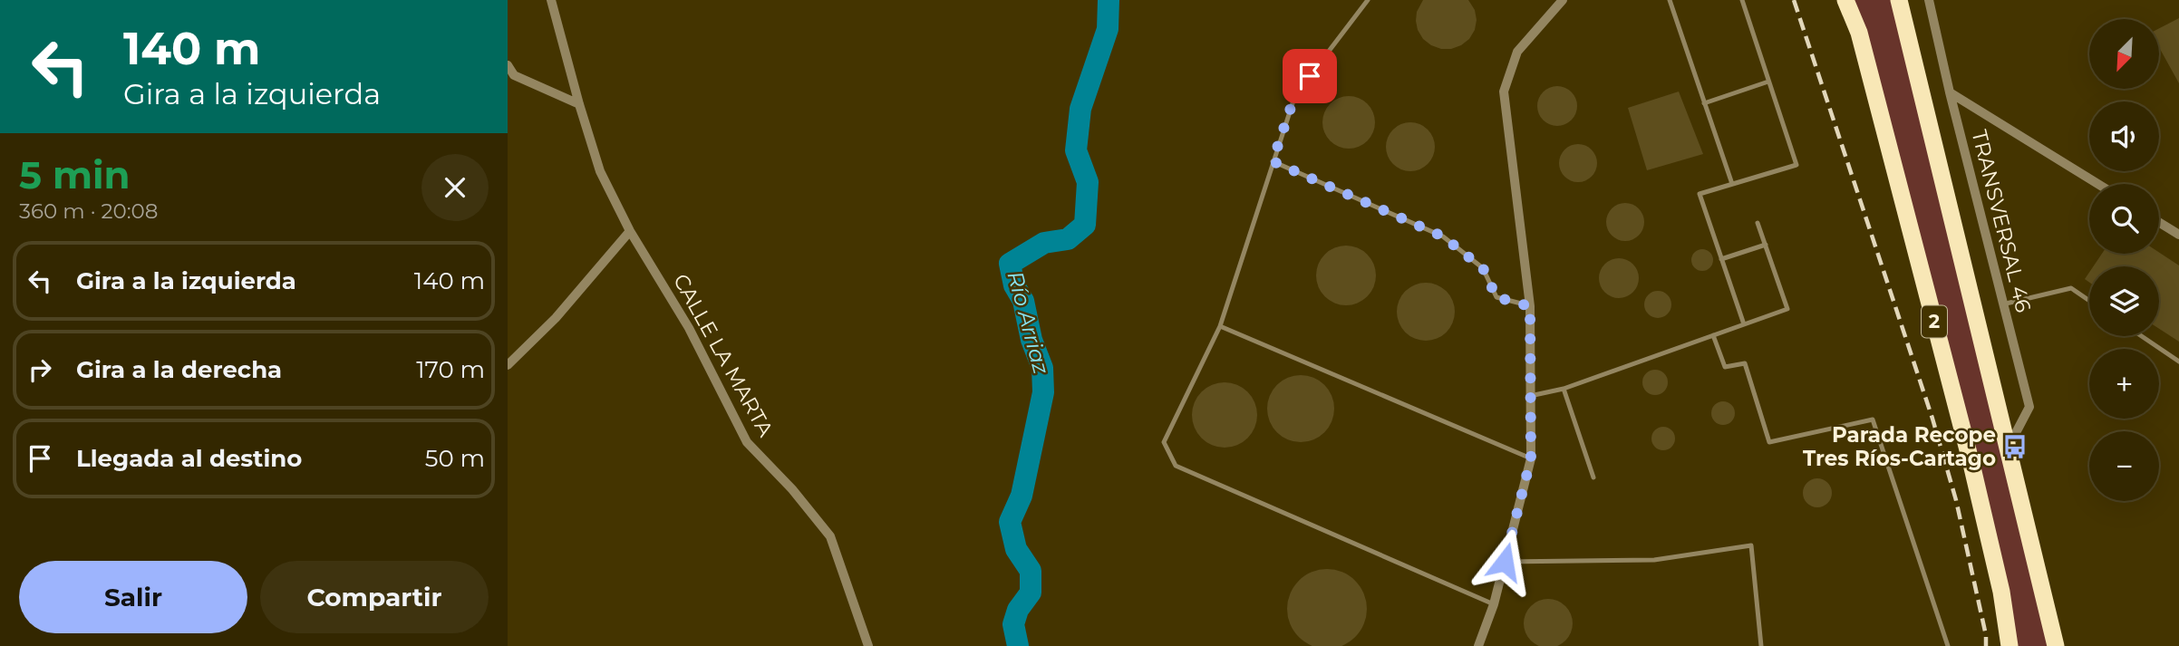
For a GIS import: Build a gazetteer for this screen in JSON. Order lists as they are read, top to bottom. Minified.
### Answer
{"streets":{"highway":["2"],"street":["TRANSVERSAL 46","CALLE LA MARTA"]},"crossings":[["TRANSVERSAL 46","2"]],"water":["Río Arriaz"],"places":{"bus stop":["Parada Recope Tres Ríos-Cartago"]},"north":"bottom left","page":{"turn":["140 m","Gira a la izquierda"],"map_buttons":["+","−"],"heading":["5 min","360 m · 20:08"],"list":[{"name":"Gira a la izquierda","value":"140 m"},{"name":"Gira a la derecha","value":"170 m"},{"name":"Llegada al destino","value":"50 m"}],"buttons":["Salir","Compartir"]}}
